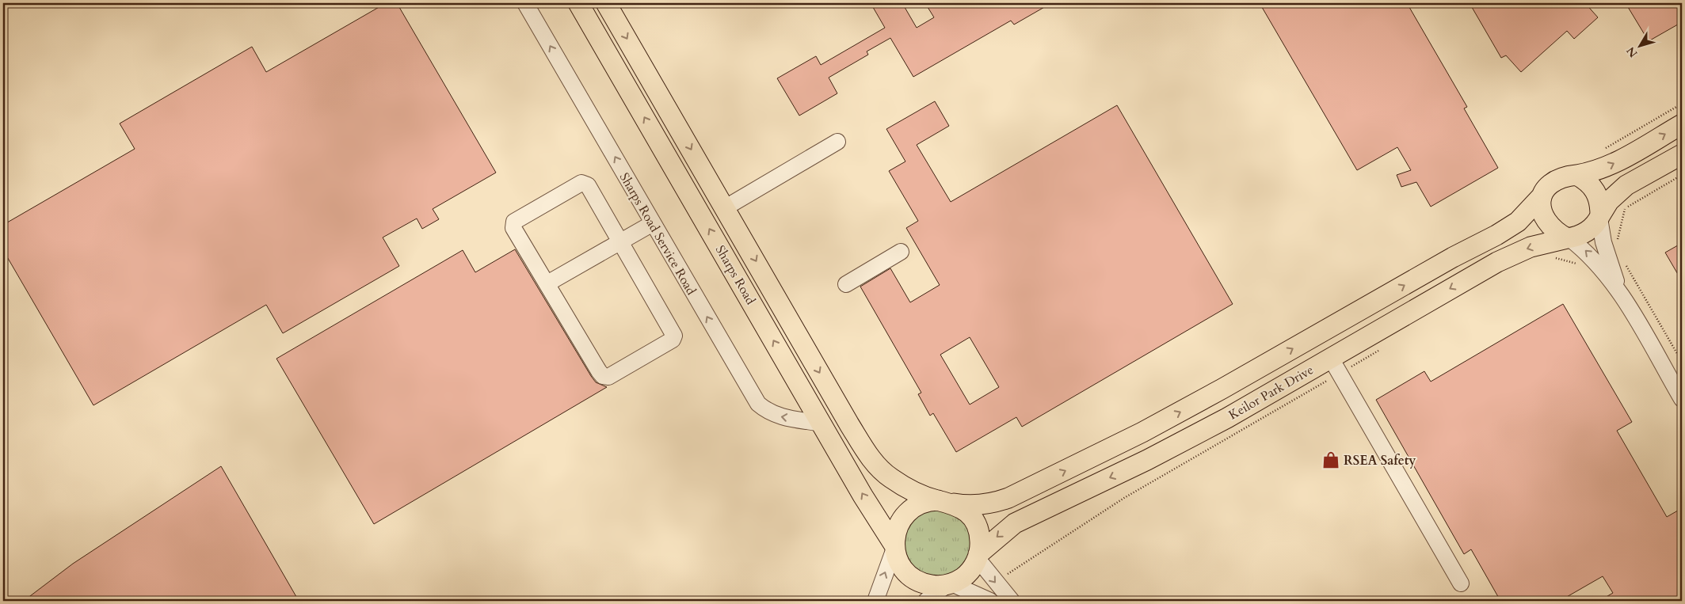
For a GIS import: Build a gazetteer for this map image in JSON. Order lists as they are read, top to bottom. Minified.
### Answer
{"streets":{"main road":["Sharps Road","Keilor Park Drive"],"street":["Sharps Road Service Road"]},"crossings":[["Sharps Road Service Road","Sharps Road"],["Sharps Road","Keilor Park Drive"]],"one_way":["Sharps Road Service Road"],"places":{"shop":["RSEA Safety"]},"north":"bottom left"}
